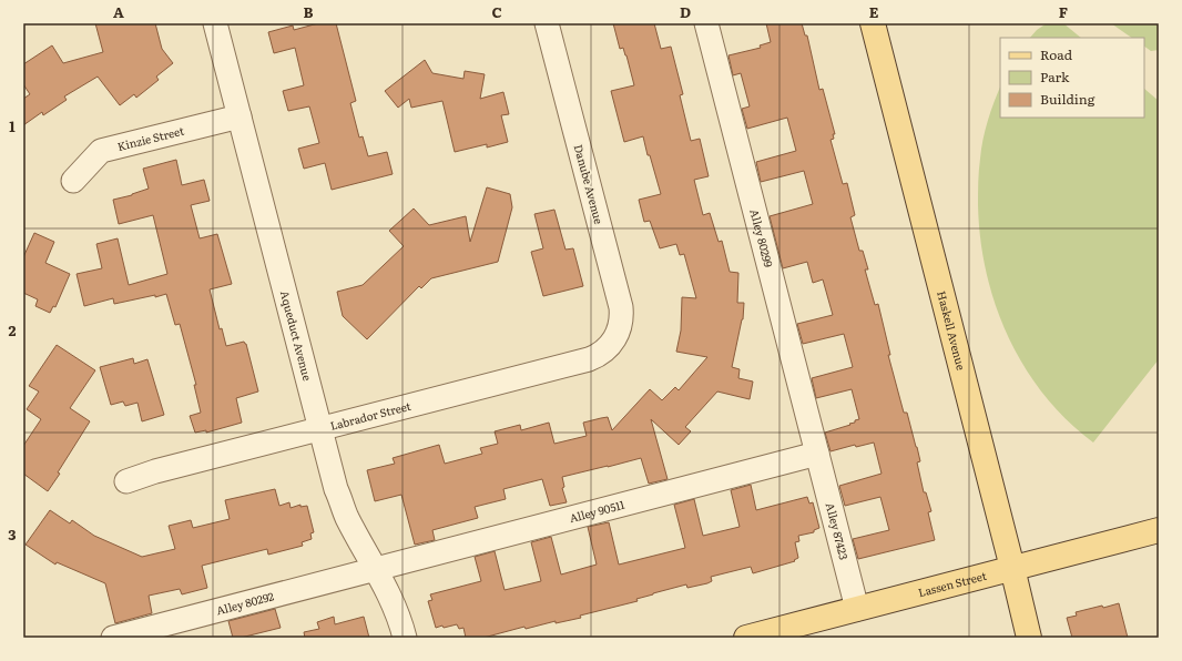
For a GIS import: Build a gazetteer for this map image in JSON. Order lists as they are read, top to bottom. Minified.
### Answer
{"streets":{"main road":["Haskell Avenue","Lassen Street"],"street":["Kinzie Street","Danube Avenue","Alley 80299","Aqueduct Avenue","Labrador Street","Alley 90511","Alley 87423","Alley 80292"]},"crossings":[["Kinzie Street","Aqueduct Avenue"],["Danube Avenue","Labrador Street"],["Alley 80299","Alley 90511"],["Alley 80299","Alley 87423"],["Haskell Avenue","Lassen Street"],["Aqueduct Avenue","Labrador Street"],["Aqueduct Avenue","Alley 90511"],["Aqueduct Avenue","Alley 80292"],["Alley 90511","Alley 87423"],["Alley 90511","Alley 80292"],["Alley 87423","Lassen Street"]],"legend":["Road","Park","Building"],"grid":{"columns":["A","B","C","D","E","F"],"rows":["1","2","3"]}}
